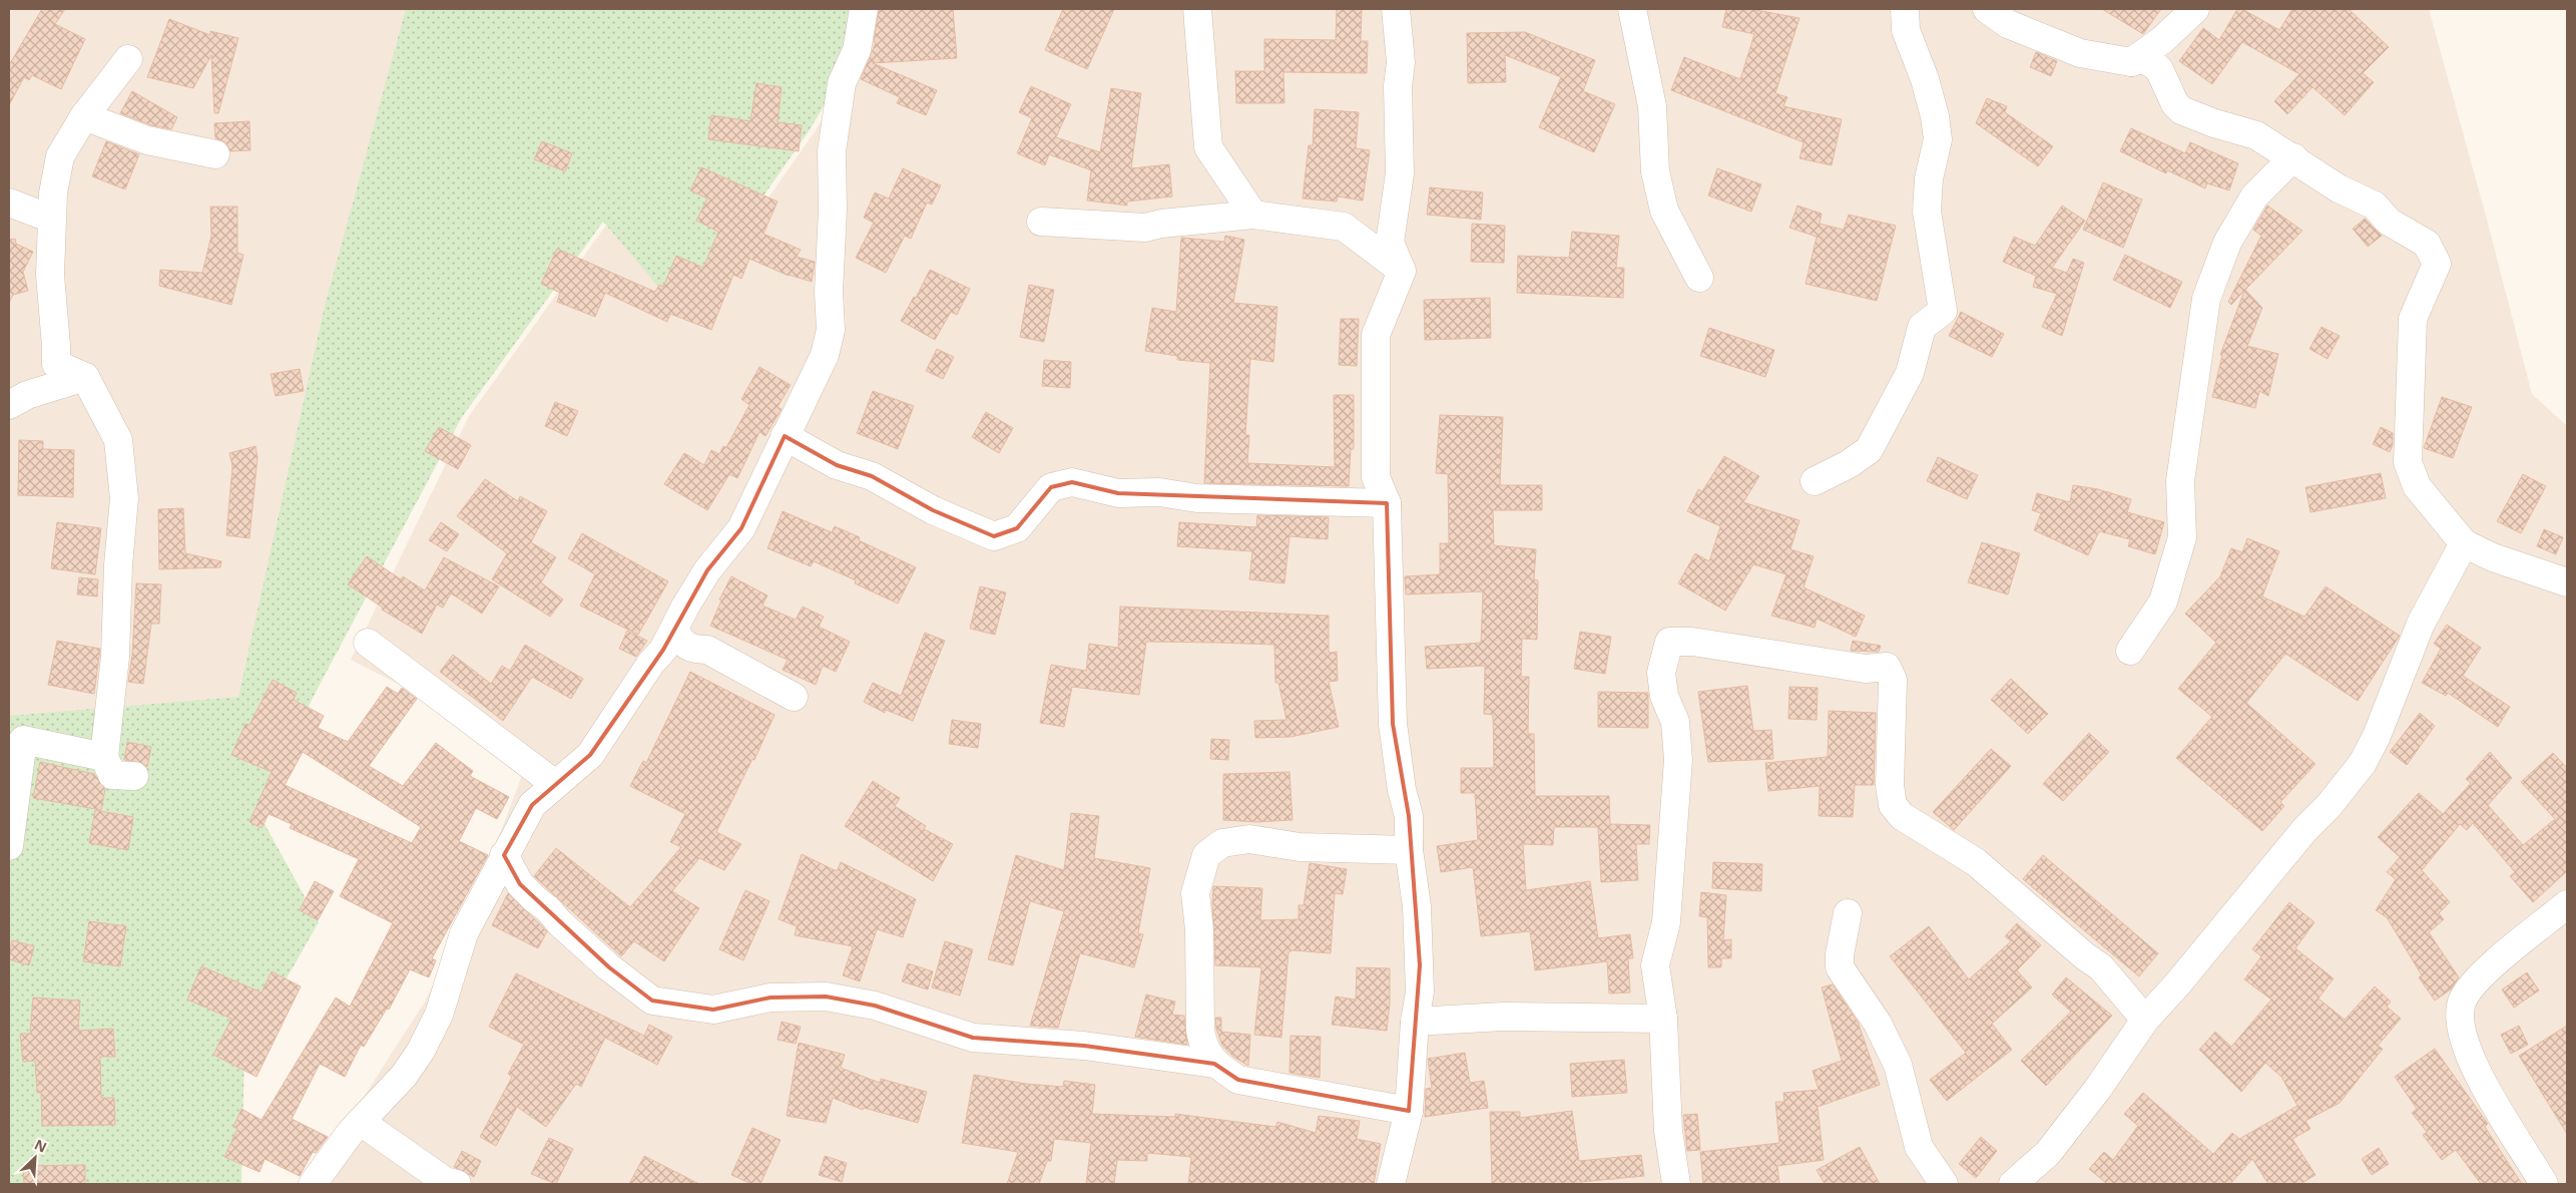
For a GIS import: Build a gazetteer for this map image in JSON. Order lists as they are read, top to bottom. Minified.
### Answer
{"north":"top right"}
